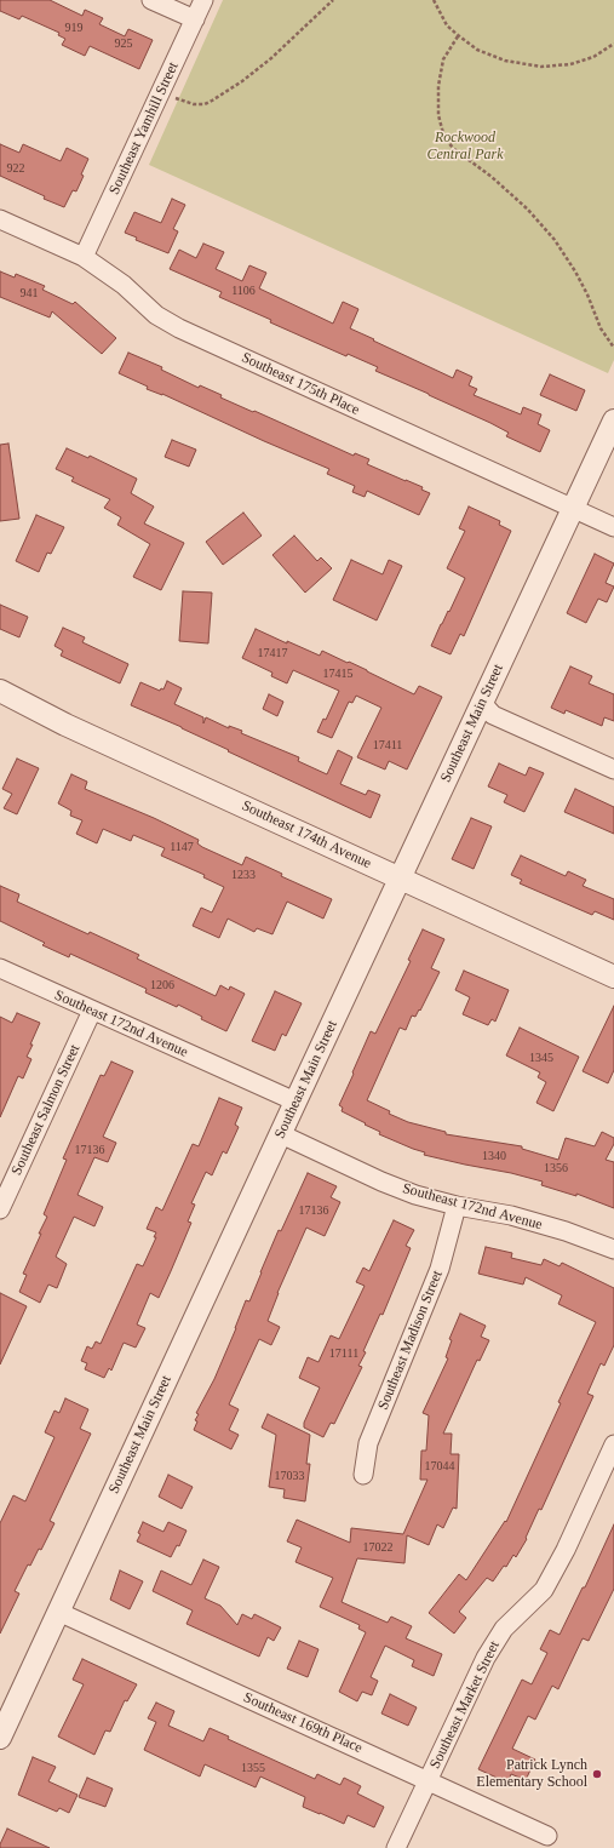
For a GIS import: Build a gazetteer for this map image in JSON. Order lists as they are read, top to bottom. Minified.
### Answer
{"streets":{"street":["Southeast Yamhill Street","Southeast 175th Place","Southeast Main Street","Southeast 174th Avenue","Southeast 172nd Avenue","Southeast Salmon Street","Southeast Madison Street","Southeast Market Street","Southeast 169th Place"]},"crossings":[["Southeast Yamhill Street","Southeast 175th Place"],["Southeast 175th Place","Southeast Main Street"],["Southeast Main Street","Southeast 174th Avenue"],["Southeast Main Street","Southeast 172nd Avenue"],["Southeast Main Street","Southeast 169th Place"],["Southeast 172nd Avenue","Southeast Salmon Street"],["Southeast 172nd Avenue","Southeast Madison Street"],["Southeast Market Street","Southeast 169th Place"]],"parks":["Rockwood Central Park"],"places":["Patrick Lynch Elementary School"],"house_numbers":["919","925","922","1106","941","17417","17415","17411","1147","1233","1206","1345","17136","1340","1356","17136","17111","17044","17033","17022","1355"]}
